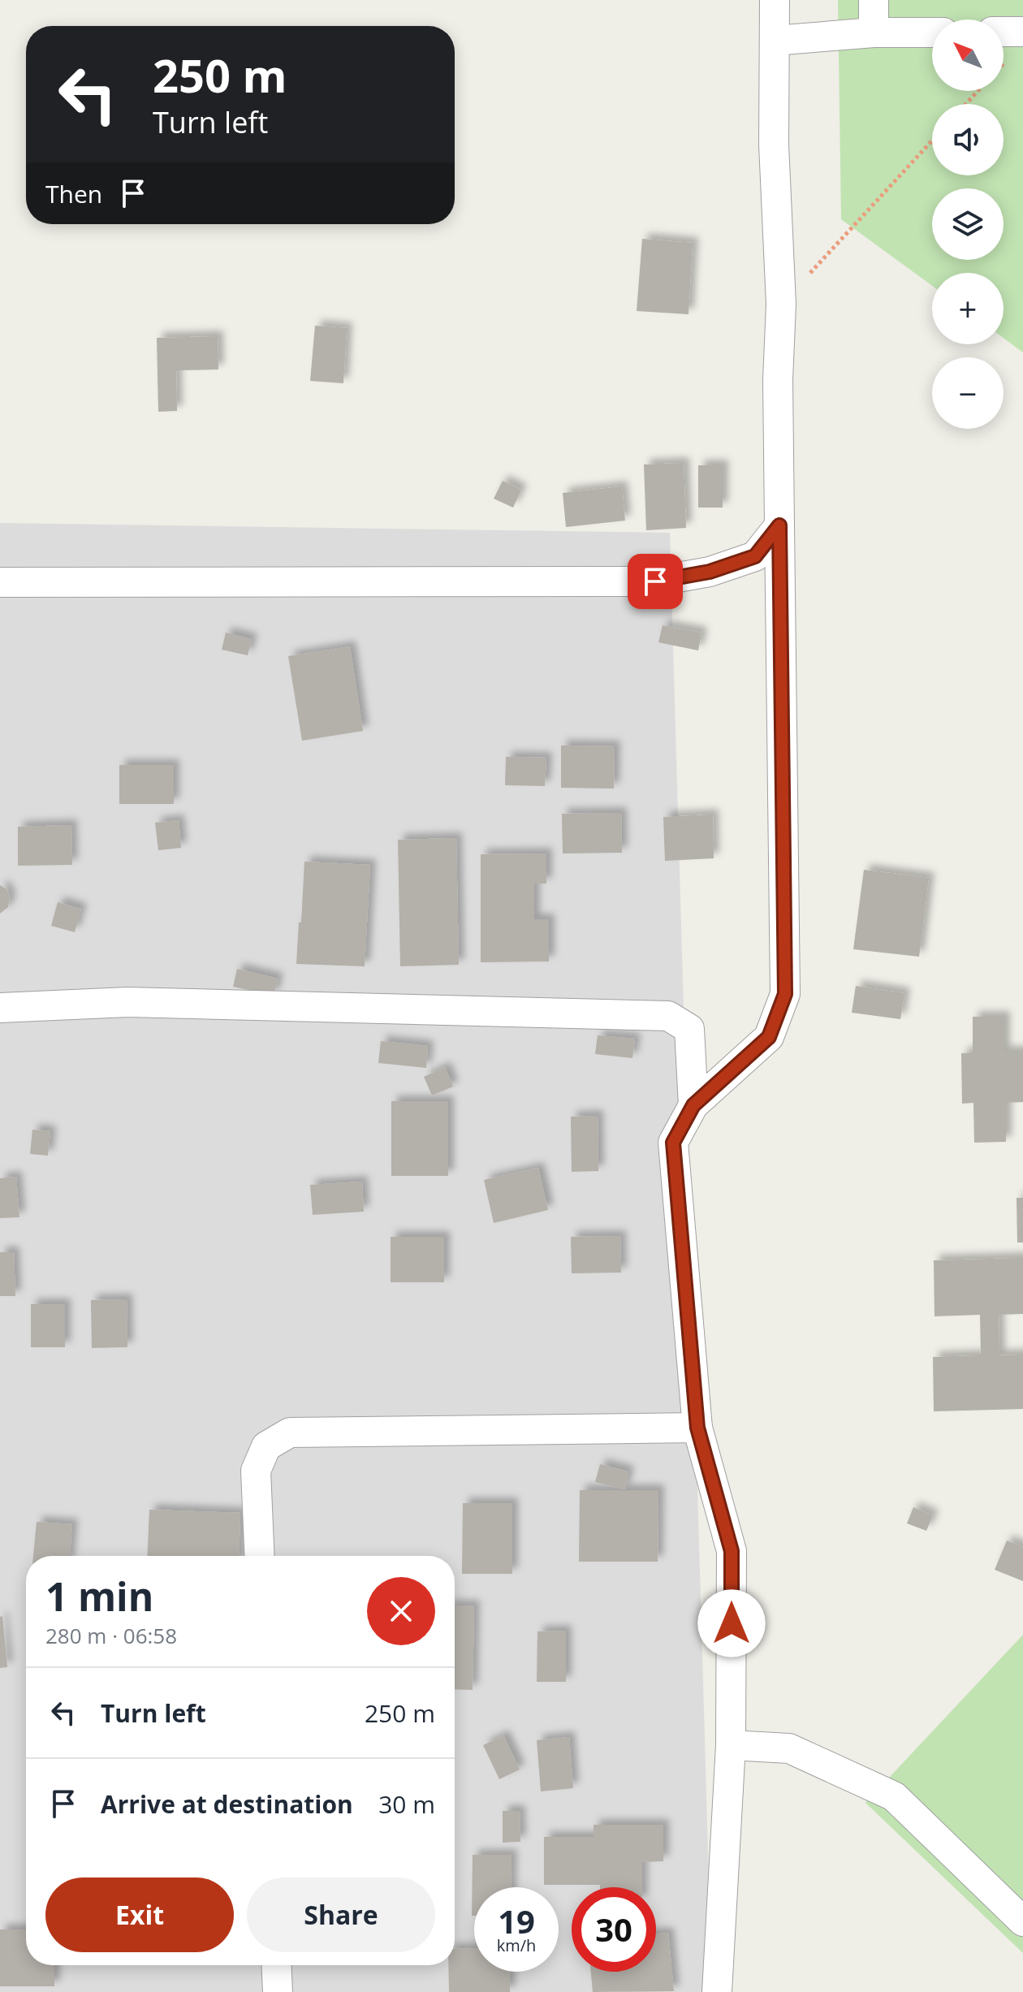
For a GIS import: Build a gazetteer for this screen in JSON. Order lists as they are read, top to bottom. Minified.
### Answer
{"north":"top left","page":{"map_buttons":["+","−"],"turn":["250 m","Turn left"],"then":"Then","heading":["1 min","280 m · 06:58"],"list":[{"name":"Turn left","value":"250 m"},{"name":"Arrive at destination","value":"30 m"}],"buttons":["Exit","Share"],"speed":"19 km/h","limit":"30"}}
